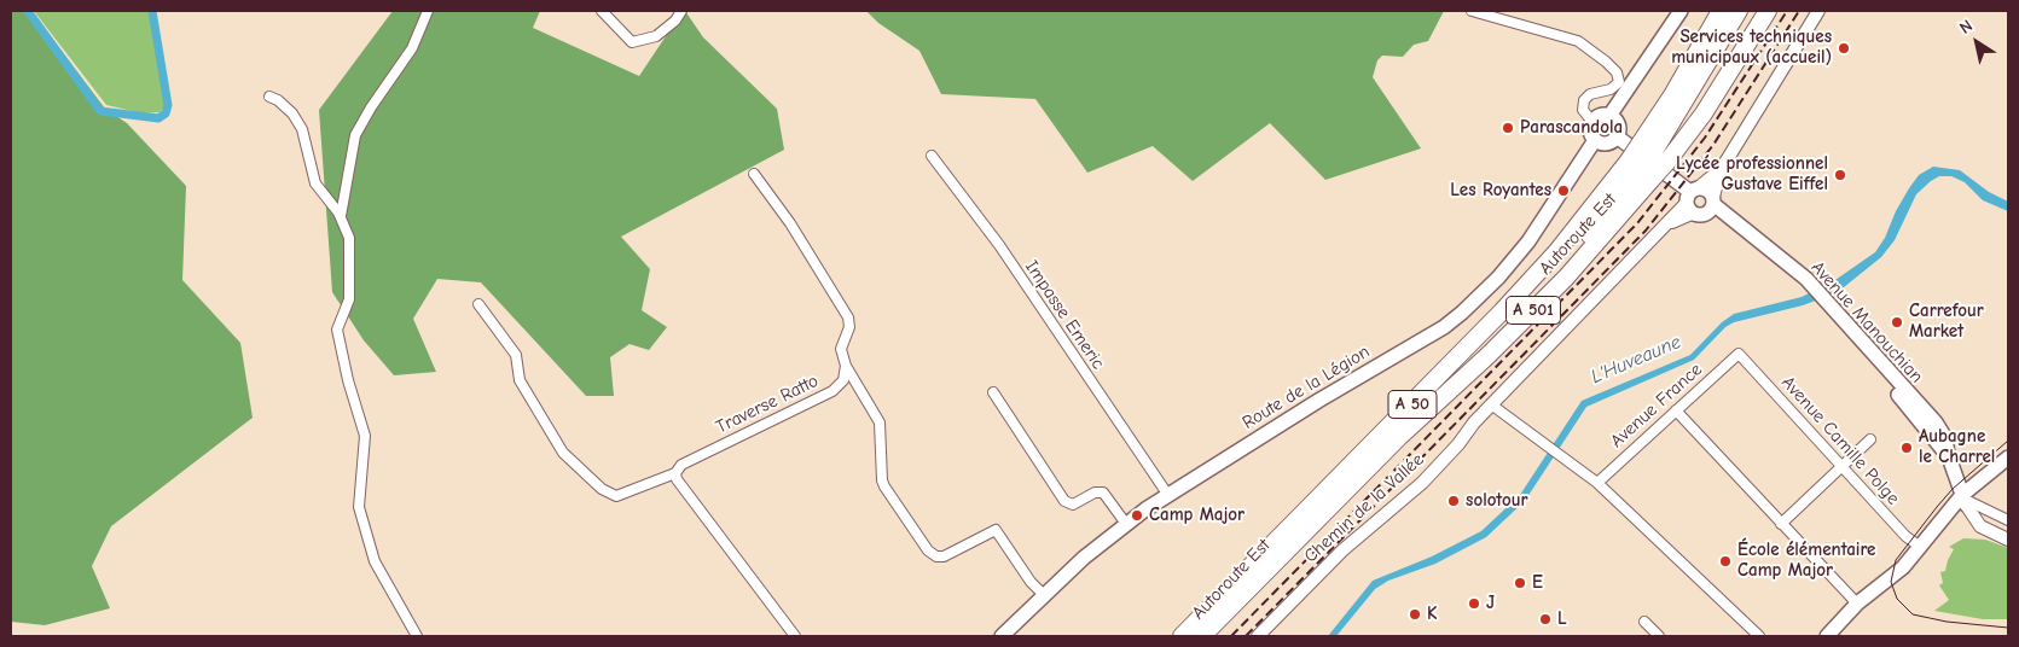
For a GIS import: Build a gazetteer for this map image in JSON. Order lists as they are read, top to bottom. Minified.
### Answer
{"streets":{"highway":["Autoroute Est","A 501","A 50"],"main road":["Avenue Manouchian","Route de la Légion"],"street":["Impasse Emeric","Traverse Ratto","Avenue France","Avenue Camille Polge","Chemin de la Vallée"]},"crossings":[["Autoroute Est","A 50"],["Impasse Emeric","Route de la Légion"],["Avenue Manouchian","Route de la Légion"],["Avenue Manouchian","Chemin de la Vallée"],["Avenue France","Avenue Camille Polge"]],"water":["L'Huveaune"],"places":["Services techniques municipaux (accueil)","Parascandola","Lycée professionnel Gustave Eiffel","Les Royantes","Carrefour Market","Aubagne le Charrel","solotour","Camp Major","École élémentaire Camp Major","E","J","K","L"],"north":"top left"}
